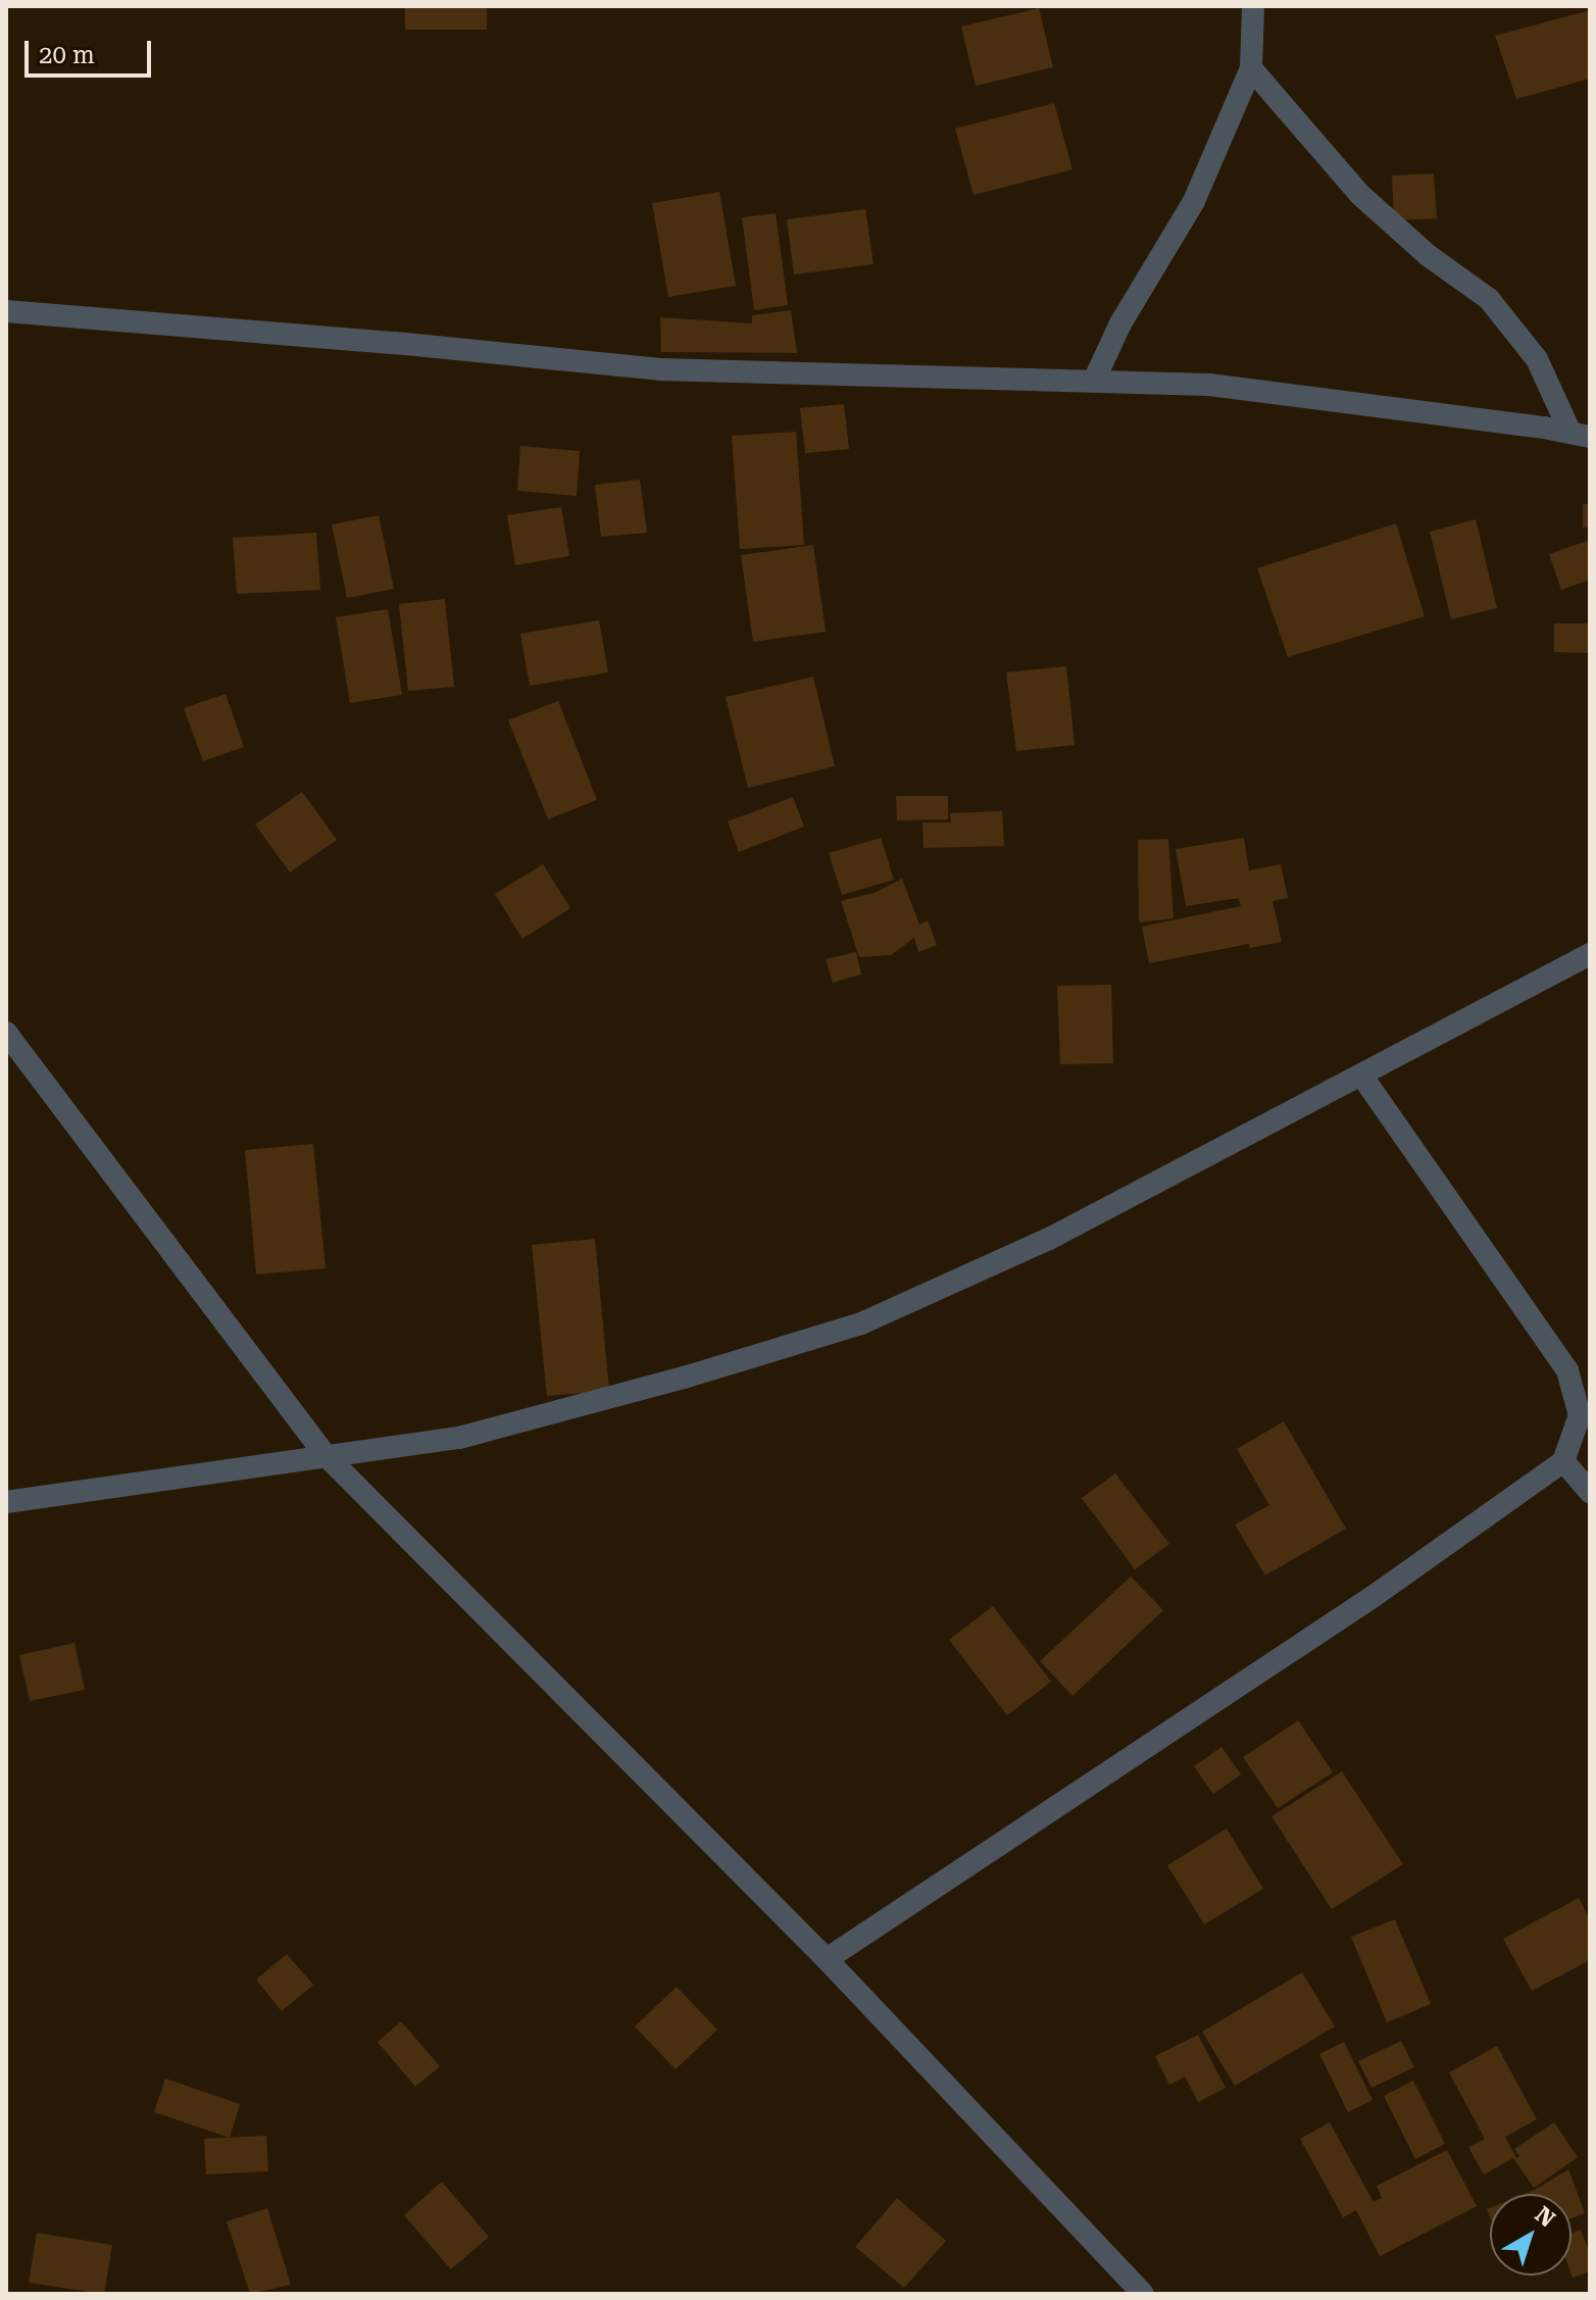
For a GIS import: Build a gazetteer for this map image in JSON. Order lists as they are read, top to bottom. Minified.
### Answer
{"scale_bar":"20 m","north":"top right"}
